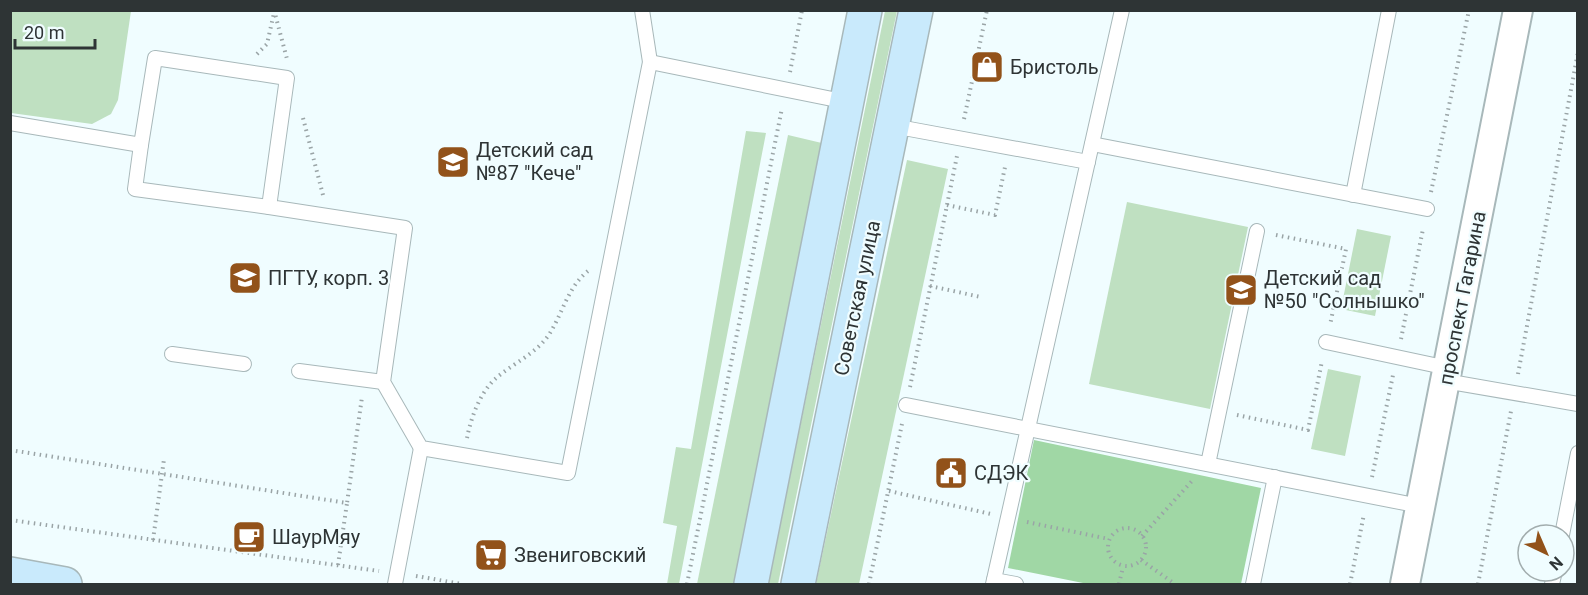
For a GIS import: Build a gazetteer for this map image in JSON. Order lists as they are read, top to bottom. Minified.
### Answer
{"streets":{"main road":["Советская улица"],"street":["проспект Гагарина"]},"places":{"shop":["Бристоль"],"school or university":["Детский сад №87 \"Кече\"","ПГТУ, корп. 3","Детский сад №50 \"Солнышко\""],"public building":["СДЭК"],"cafe":["ШаурМяу"],"supermarket":["Звениговский"]},"scale_bar":"20 m","north":"bottom right"}
